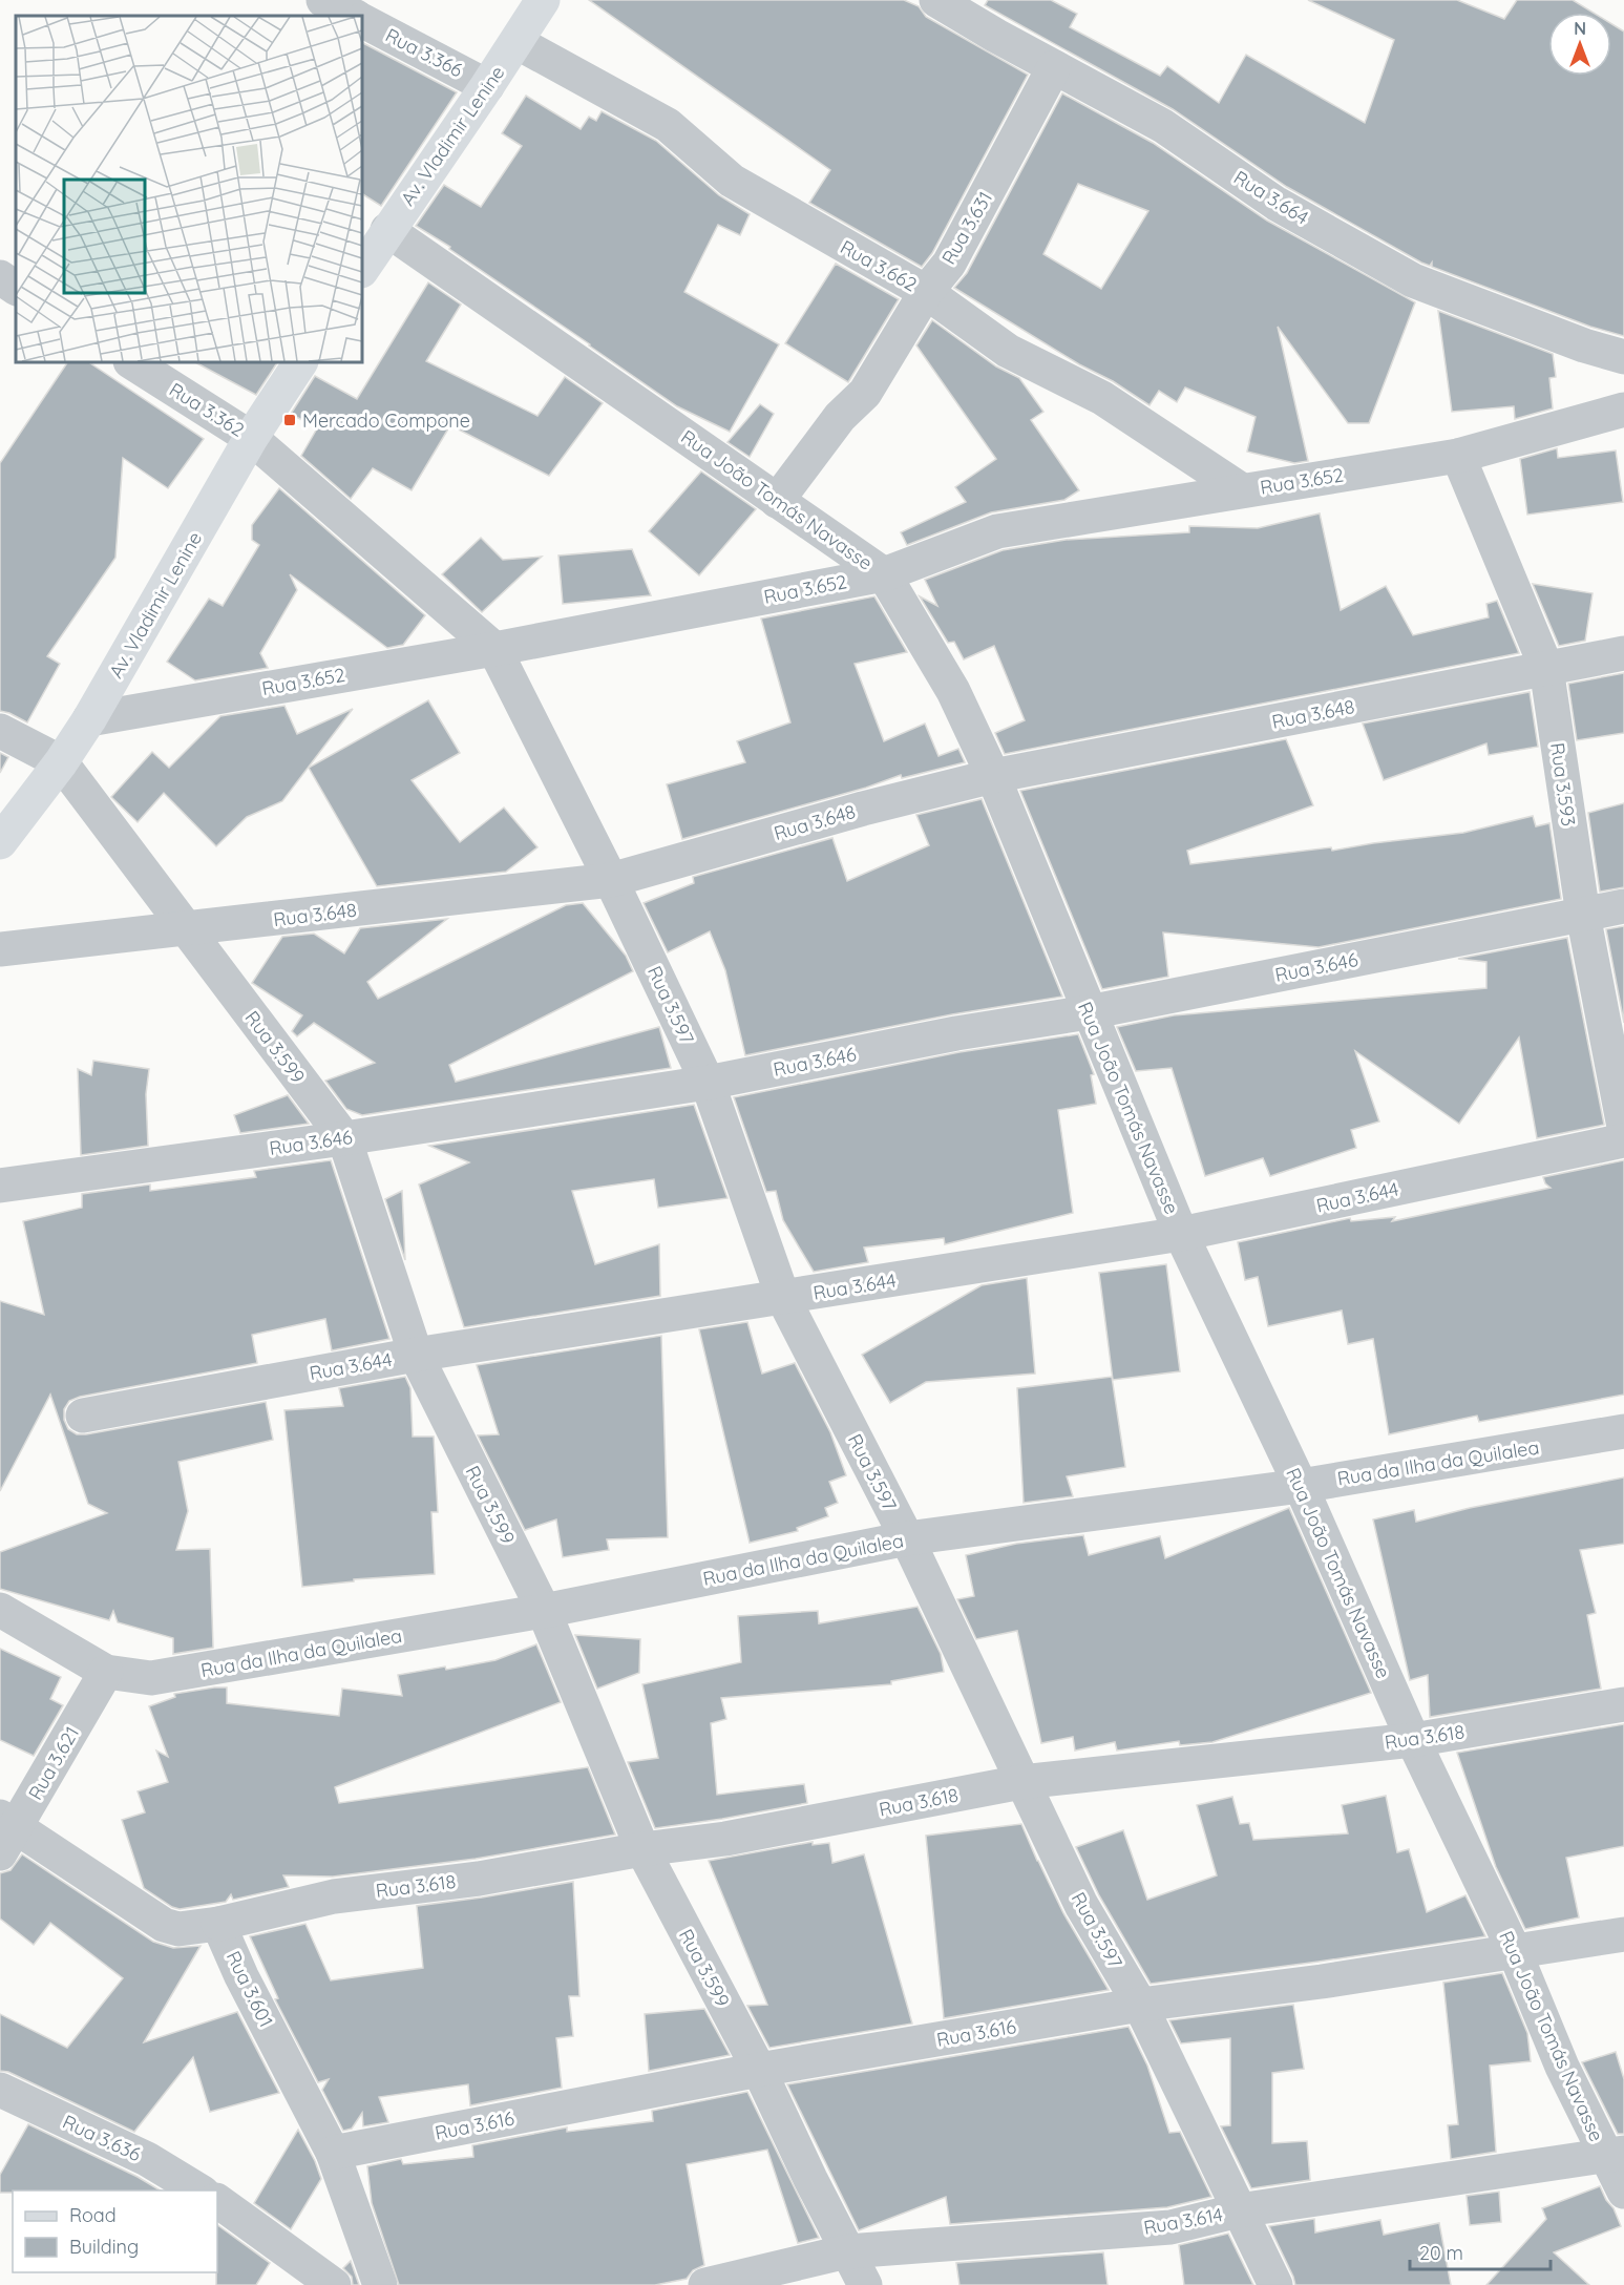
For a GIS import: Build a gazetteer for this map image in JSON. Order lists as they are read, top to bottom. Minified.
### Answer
{"streets":{"main road":["Av. Vladimir Lenine"],"street":["Rua 3.366","Rua 3.664","Rua 3.631","Rua 3.662","Rua 3.362","Rua 3.652","Rua João Tomás Navasse","Rua 3.648","Rua 3.593","Rua 3.646","Rua 3.597","Rua 3.599","Rua 3.644","Rua da Ilha da Quilalea","Rua 3.618","Rua 3.621","Rua 3.601","Rua 3.616","Rua 3.636","Rua 3.614"]},"crossings":[["Rua 3.366","Av. Vladimir Lenine"],["Av. Vladimir Lenine","Rua 3.662"],["Av. Vladimir Lenine","Rua 3.362"],["Av. Vladimir Lenine","Rua 3.652"],["Av. Vladimir Lenine","Rua João Tomás Navasse"],["Av. Vladimir Lenine","Rua 3.599"],["Rua 3.664","Rua 3.631"],["Rua 3.631","Rua 3.662"],["Rua 3.631","Rua João Tomás Navasse"],["Rua 3.662","Rua 3.652"],["Rua 3.362","Rua 3.652"],["Rua 3.362","Rua 3.597"],["Rua 3.652","Rua João Tomás Navasse"],["Rua 3.652","Rua 3.593"],["Rua 3.652","Rua 3.597"],["Rua João Tomás Navasse","Rua 3.648"],["Rua João Tomás Navasse","Rua 3.646"],["Rua João Tomás Navasse","Rua 3.644"],["Rua João Tomás Navasse","Rua da Ilha da Quilalea"],["Rua João Tomás Navasse","Rua 3.618"],["Rua João Tomás Navasse","Rua 3.616"],["Rua João Tomás Navasse","Rua 3.614"],["Rua 3.648","Rua 3.593"],["Rua 3.648","Rua 3.597"],["Rua 3.648","Rua 3.599"],["Rua 3.593","Rua 3.646"],["Rua 3.646","Rua 3.597"],["Rua 3.646","Rua 3.599"],["Rua 3.597","Rua 3.644"],["Rua 3.597","Rua da Ilha da Quilalea"],["Rua 3.597","Rua 3.618"],["Rua 3.597","Rua 3.616"],["Rua 3.597","Rua 3.614"],["Rua 3.599","Rua 3.644"],["Rua 3.599","Rua da Ilha da Quilalea"],["Rua 3.599","Rua 3.618"],["Rua 3.599","Rua 3.616"],["Rua 3.599","Rua 3.614"],["Rua da Ilha da Quilalea","Rua 3.621"],["Rua 3.618","Rua 3.601"],["Rua 3.601","Rua 3.616"]],"places":{"transit":["Mercado Compone"]},"legend":["Road","Building"],"scale_bar":"20 m","north":"top"}
